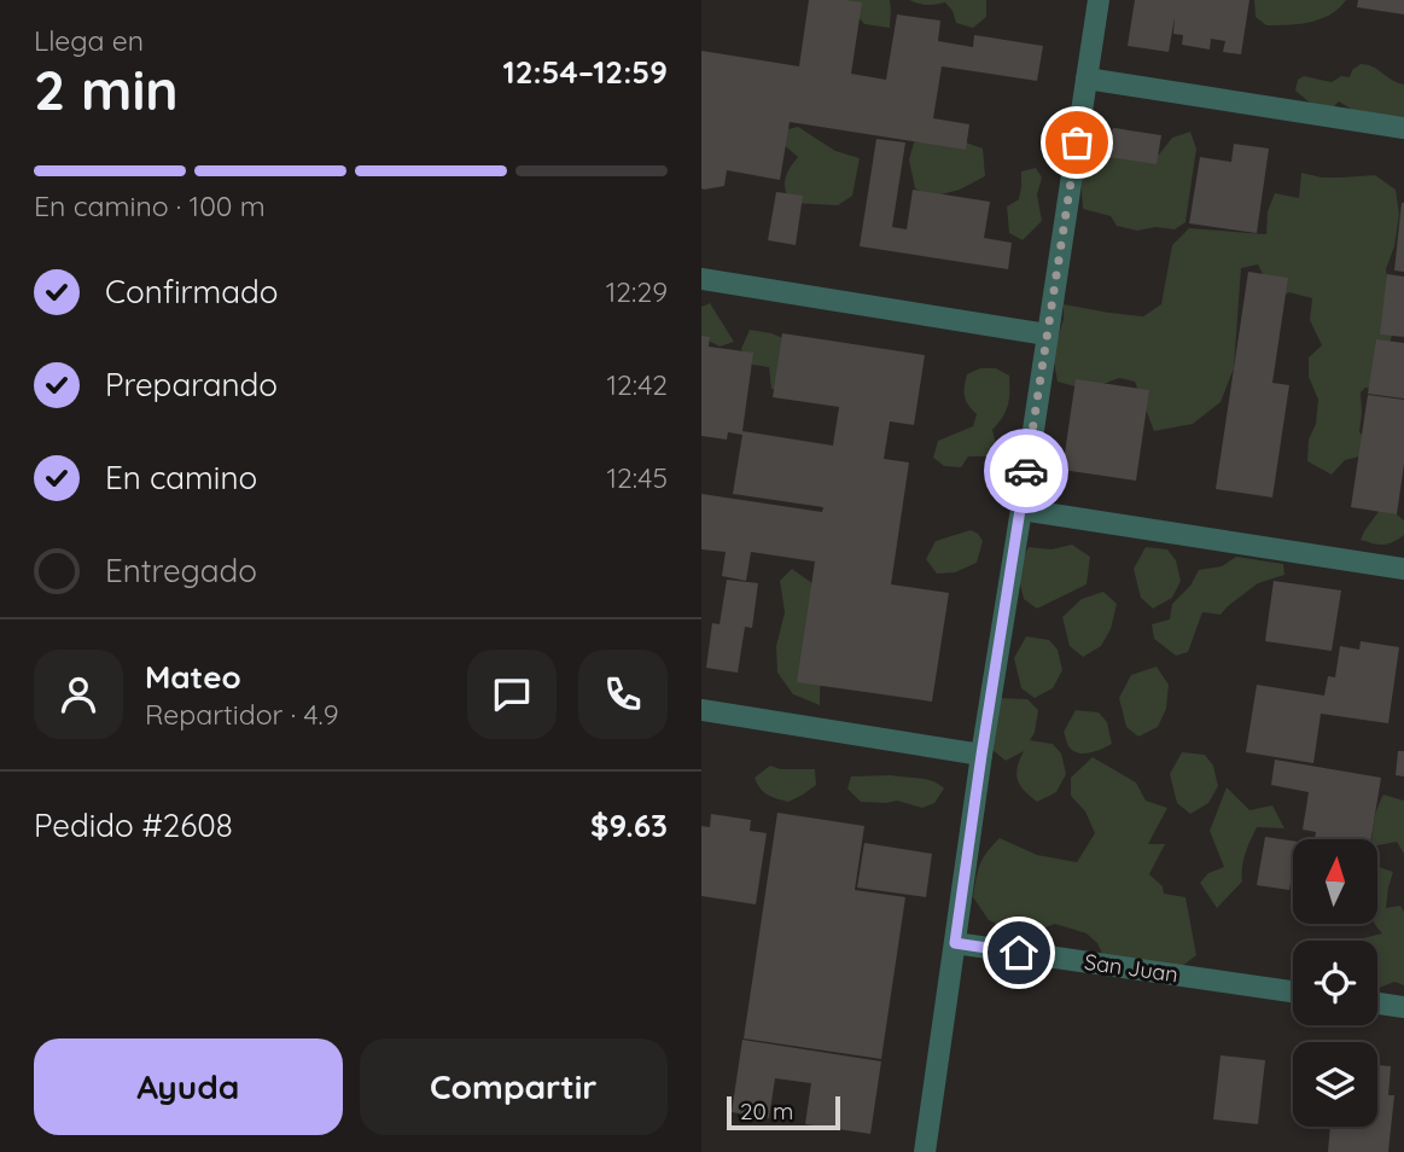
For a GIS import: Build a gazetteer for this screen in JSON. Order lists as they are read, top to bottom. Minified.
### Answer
{"streets":{"street":["San Juan"]},"scale_bar":"20 m","north":"top","page":{"heading":["2 min","Llega en","12:54–12:59"],"panel":["Mateo","Repartidor · 4.9","Pedido #2608","$9.63"],"bar":"En camino · 100 m","list":[["Confirmado","12:29"],["Preparando","12:42"],["En camino","12:45"],"Entregado"],"buttons":["Ayuda","Compartir"],"scale":"20 m"}}
